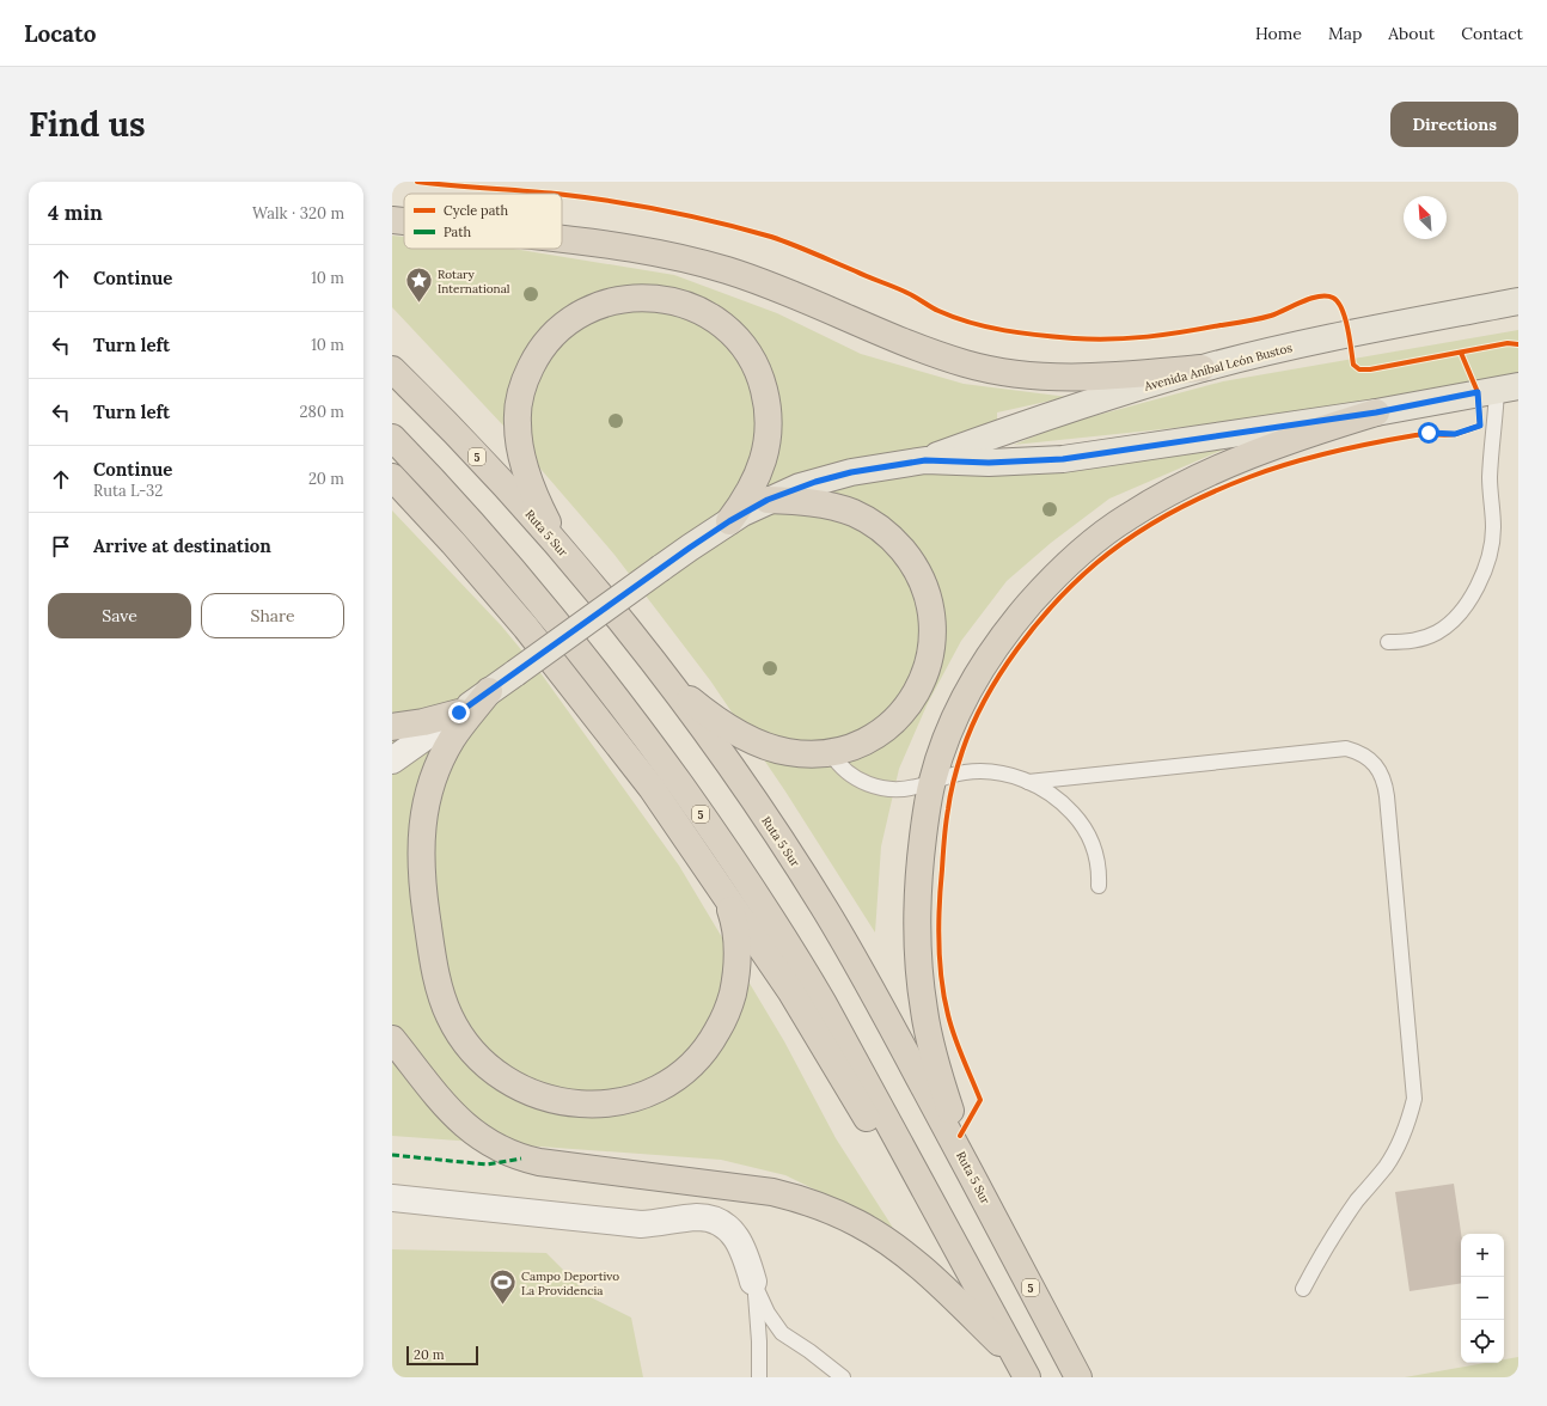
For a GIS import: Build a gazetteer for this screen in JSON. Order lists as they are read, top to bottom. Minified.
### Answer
{"streets":{"highway":["5","Ruta 5 Sur"],"main road":["Avenida Aníbal León Bustos"]},"places":{"place":["Rotary International"],"sports":["Campo Deportivo La Providencia"]},"legend":["Cycle path","Path"],"scale_bar":"20 m","north":"top left","page":{"header":"Locato","nav":["Home","Map","About","Contact"],"buttons":["Directions",["Save","Share"]],"title":"Find us","heading":["4 min","Walk · 320 m"],"list":[["Continue","10 m"],["Turn left","10 m"],["Turn left","280 m"],["Continue","Ruta L-32","20 m"],"Arrive at destination"],"map_buttons":["+","−"],"scale":"20 m"}}
